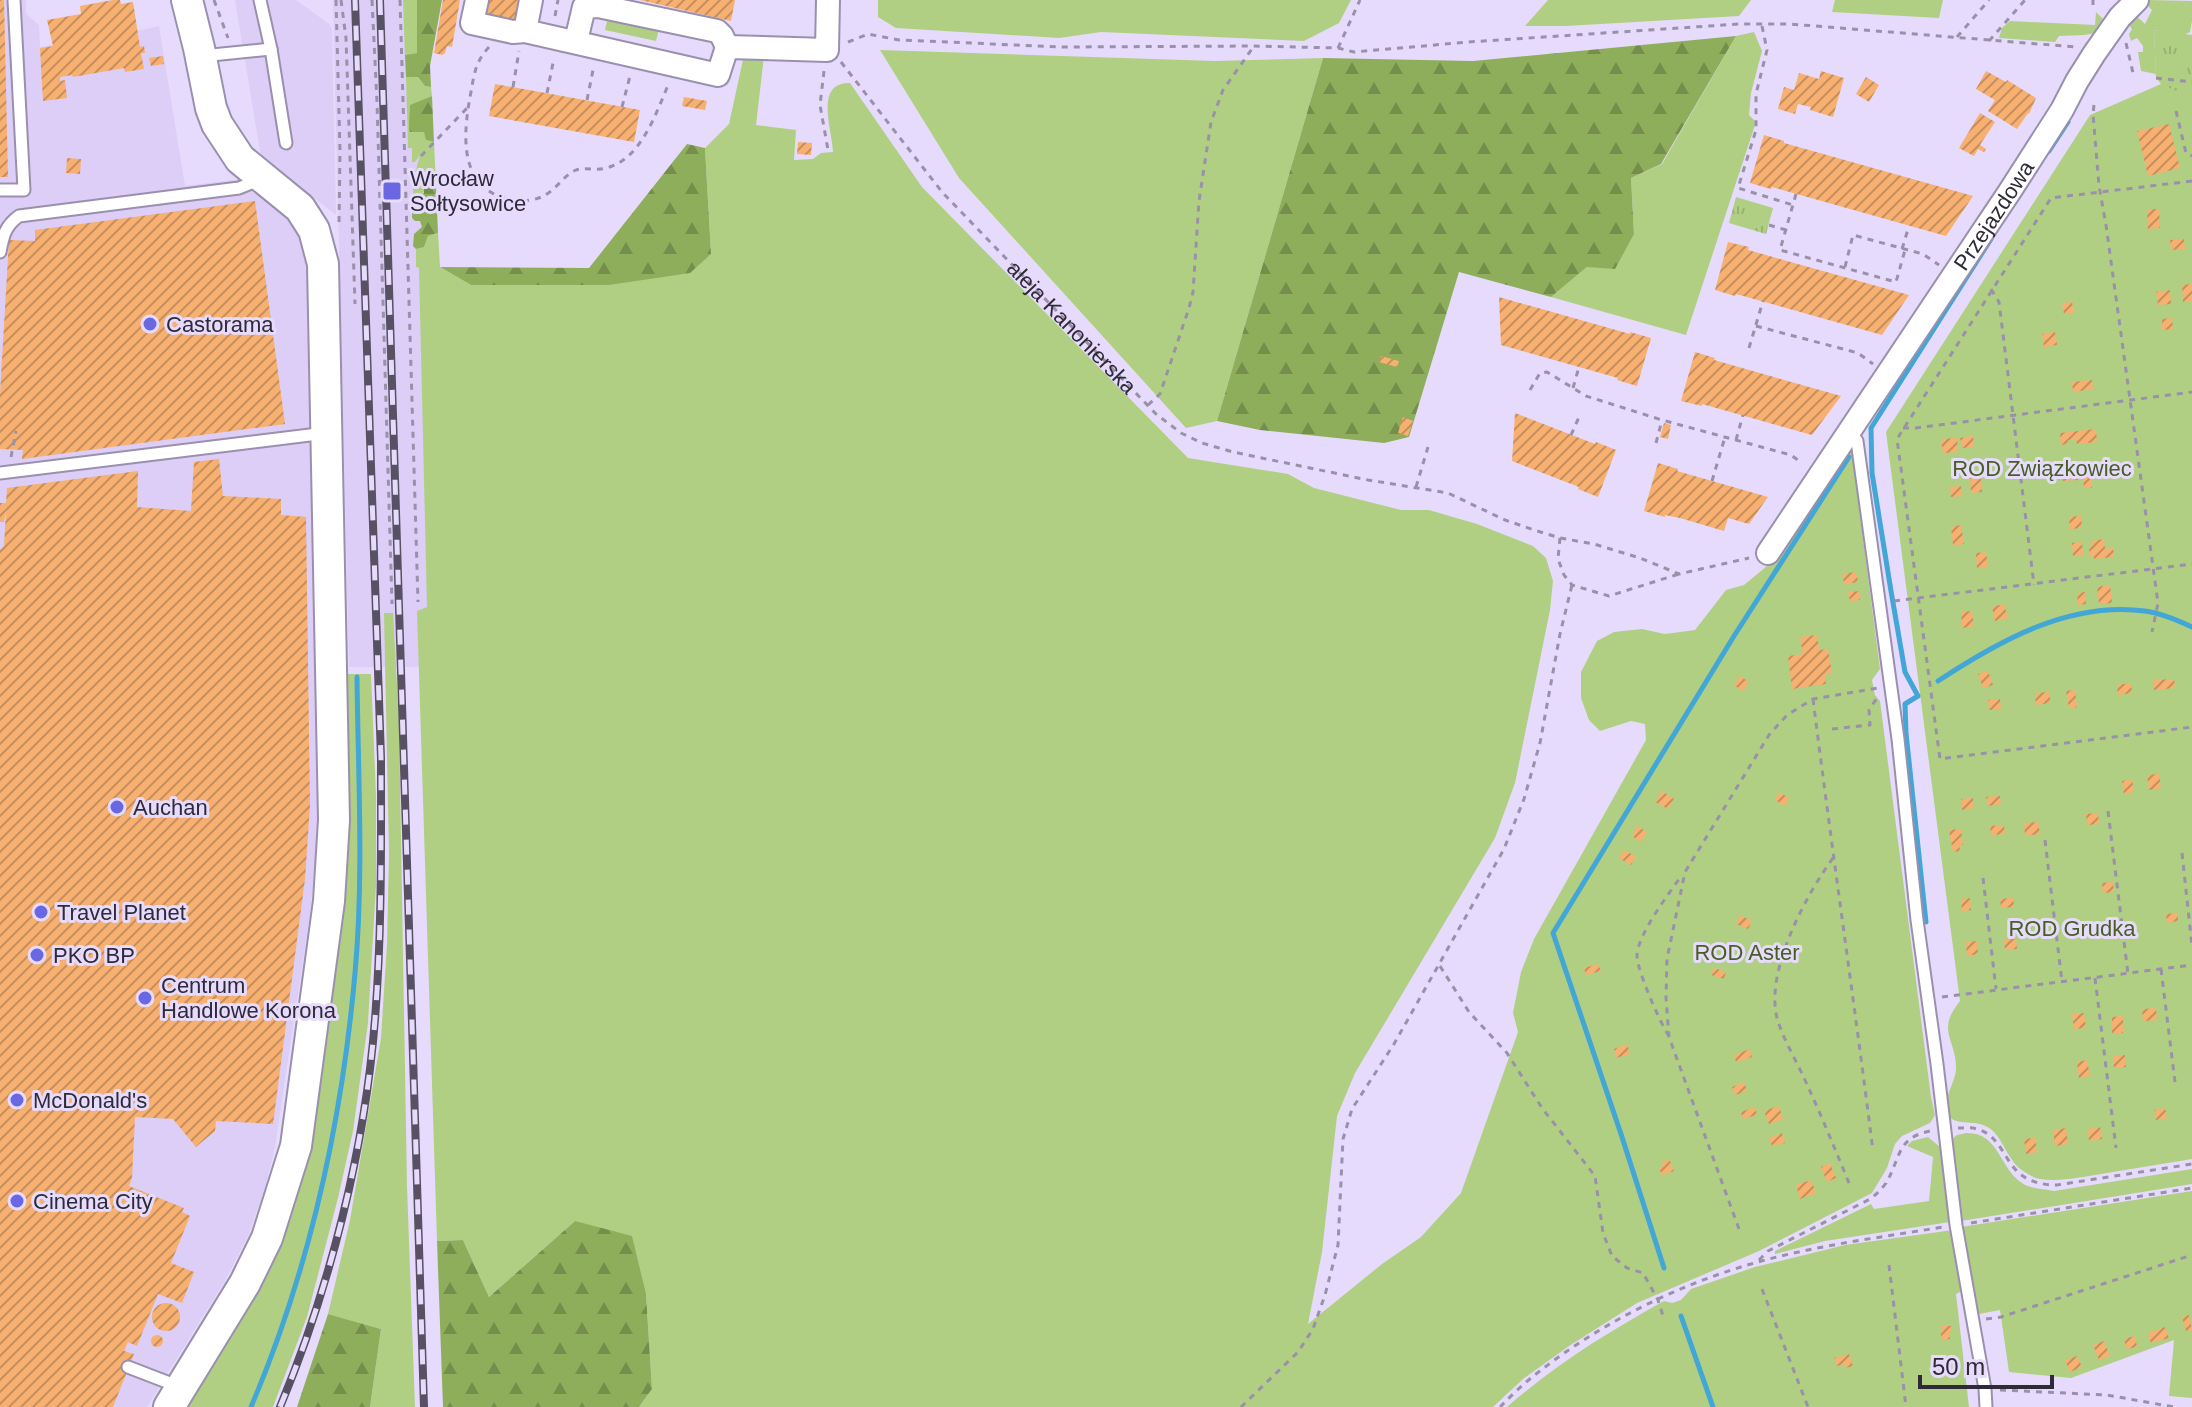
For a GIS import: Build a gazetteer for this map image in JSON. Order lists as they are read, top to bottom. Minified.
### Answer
{"streets":{"street":["Przejazdowa"],"path":["aleja Kanonierska"]},"parks":["ROD Związkowiec","ROD Grudka","ROD Aster"],"places":{"transit":["Wrocław Sołtysowice"],"other":["Castorama","Auchan","Travel Planet","PKO BP","Centrum Handlowe Korona","McDonald's","Cinema City"]},"scale_bar":"50 m"}
